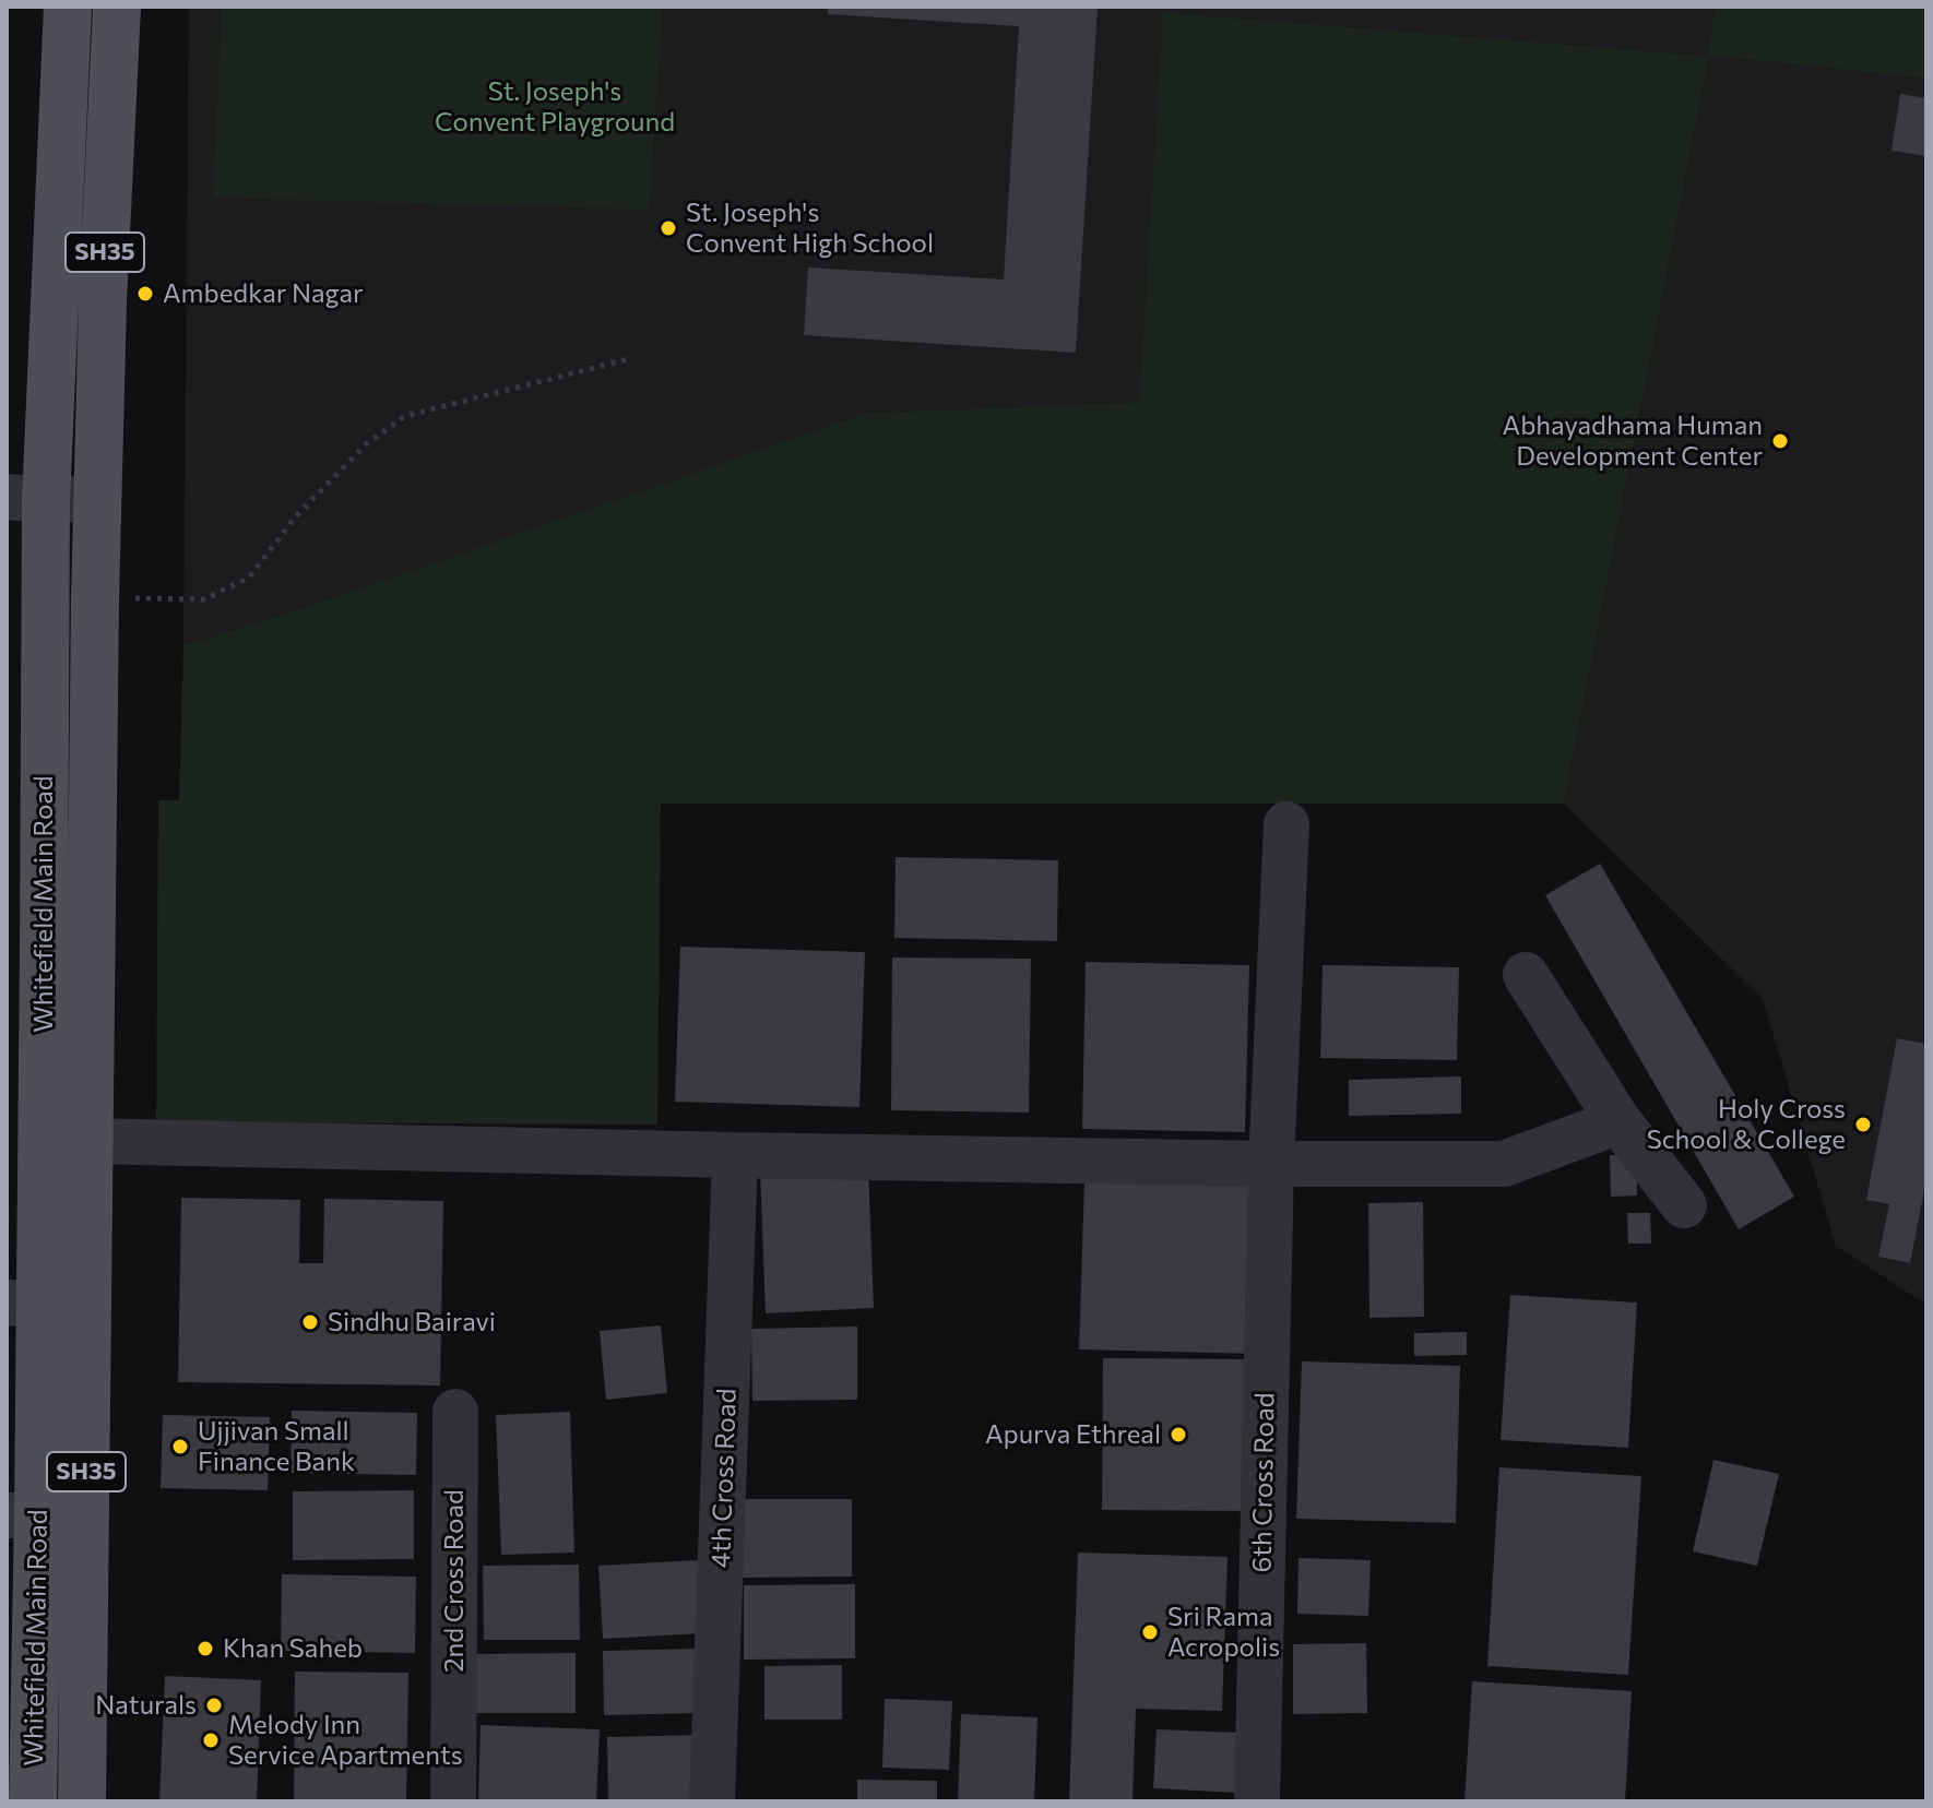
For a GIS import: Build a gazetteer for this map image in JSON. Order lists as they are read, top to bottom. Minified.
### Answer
{"streets":{"main road":["SH35","Whitefield Main Road"],"street":["4th Cross Road","6th Cross Road","2nd Cross Road"]},"parks":["St. Joseph's Convent Playground"],"places":["St. Joseph's Convent High School","Ambedkar Nagar","Abhayadhama Human Development Center","Holy Cross School & College","Sindhu Bairavi","Apurva Ethreal","Ujjivan Small Finance Bank","Sri Rama Acropolis","Khan Saheb","Naturals","Melody Inn Service Apartments"]}
